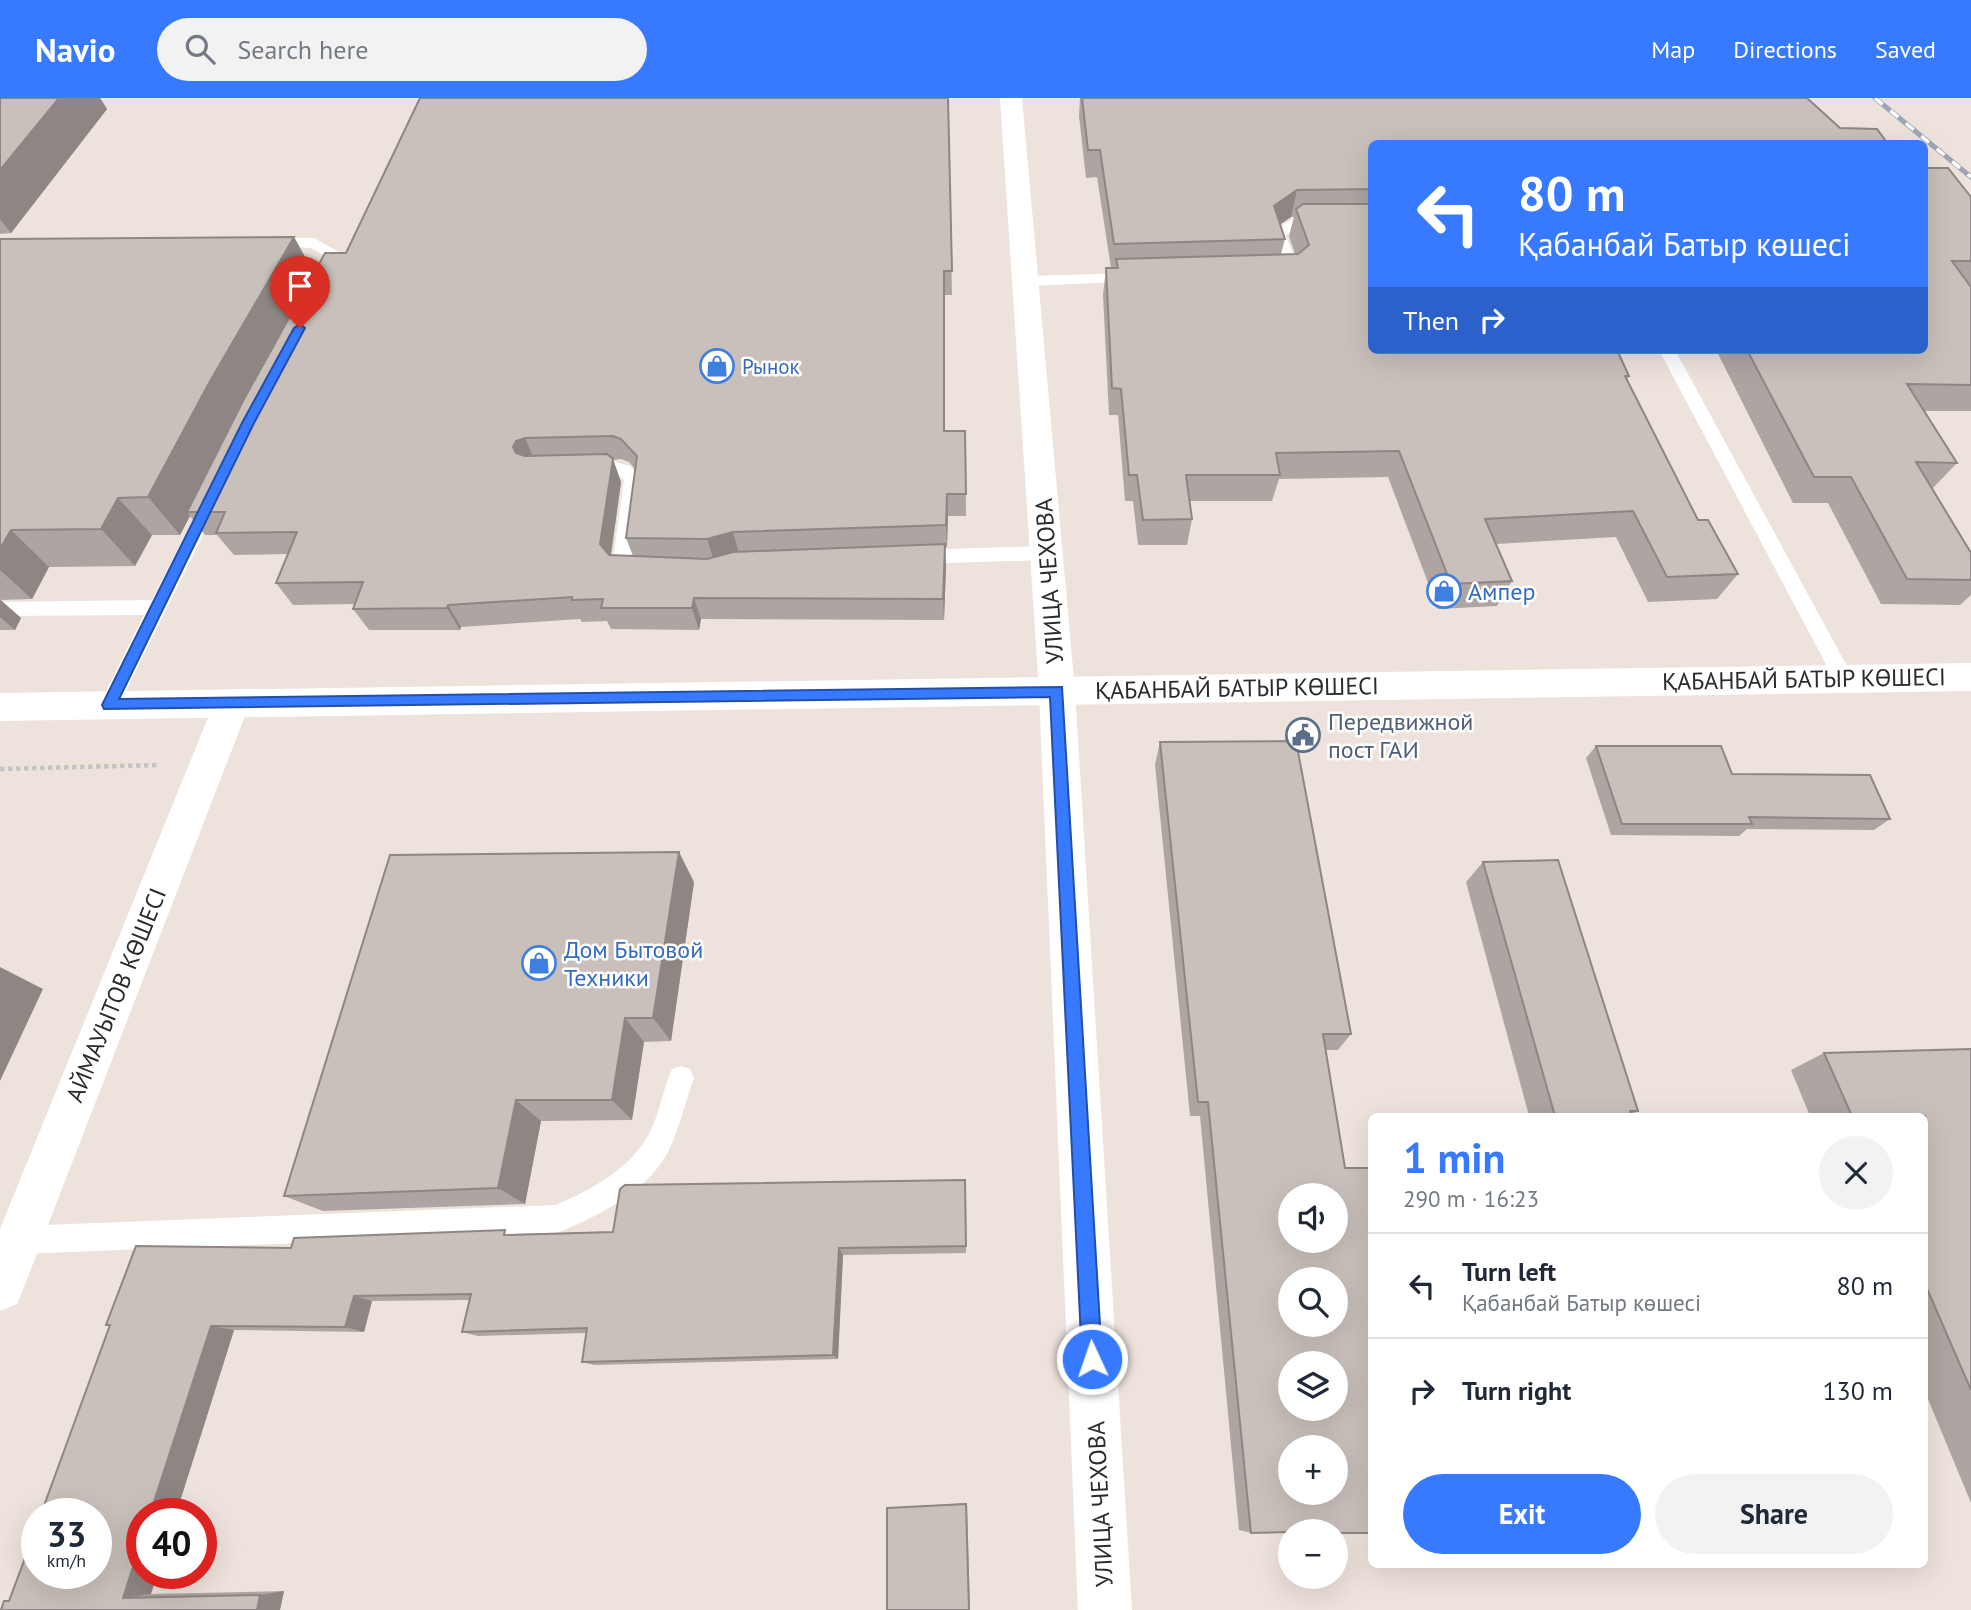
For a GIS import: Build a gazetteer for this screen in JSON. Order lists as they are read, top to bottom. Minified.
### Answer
{"streets":{"street":["УЛИЦА ЧЕХОВА","ҚАБАНБАЙ БАТЫР КӨШЕСІ","АЙМАУЫТОВ КӨШЕСІ"]},"crossings":[["УЛИЦА ЧЕХОВА","ҚАБАНБАЙ БАТЫР КӨШЕСІ"],["ҚАБАНБАЙ БАТЫР КӨШЕСІ","АЙМАУЫТОВ КӨШЕСІ"]],"places":{"shop":["Рынок","Ампер","Дом Бытовой Техники"],"public building":["Передвижной пост ГАИ"]},"page":{"header":"Navio","search":"Search here","nav":["Map","Directions","Saved"],"turn":["80 m","Қабанбай Батыр көшесі"],"then":"Then","heading":["1 min","290 m · 16:23"],"map_buttons":["+","−"],"list":[{"name":"Turn left","note":"Қабанбай Батыр көшесі","value":"80 m"},{"name":"Turn right","value":"130 m"}],"buttons":["Exit","Share"],"speed":"33 km/h","limit":"40"}}
